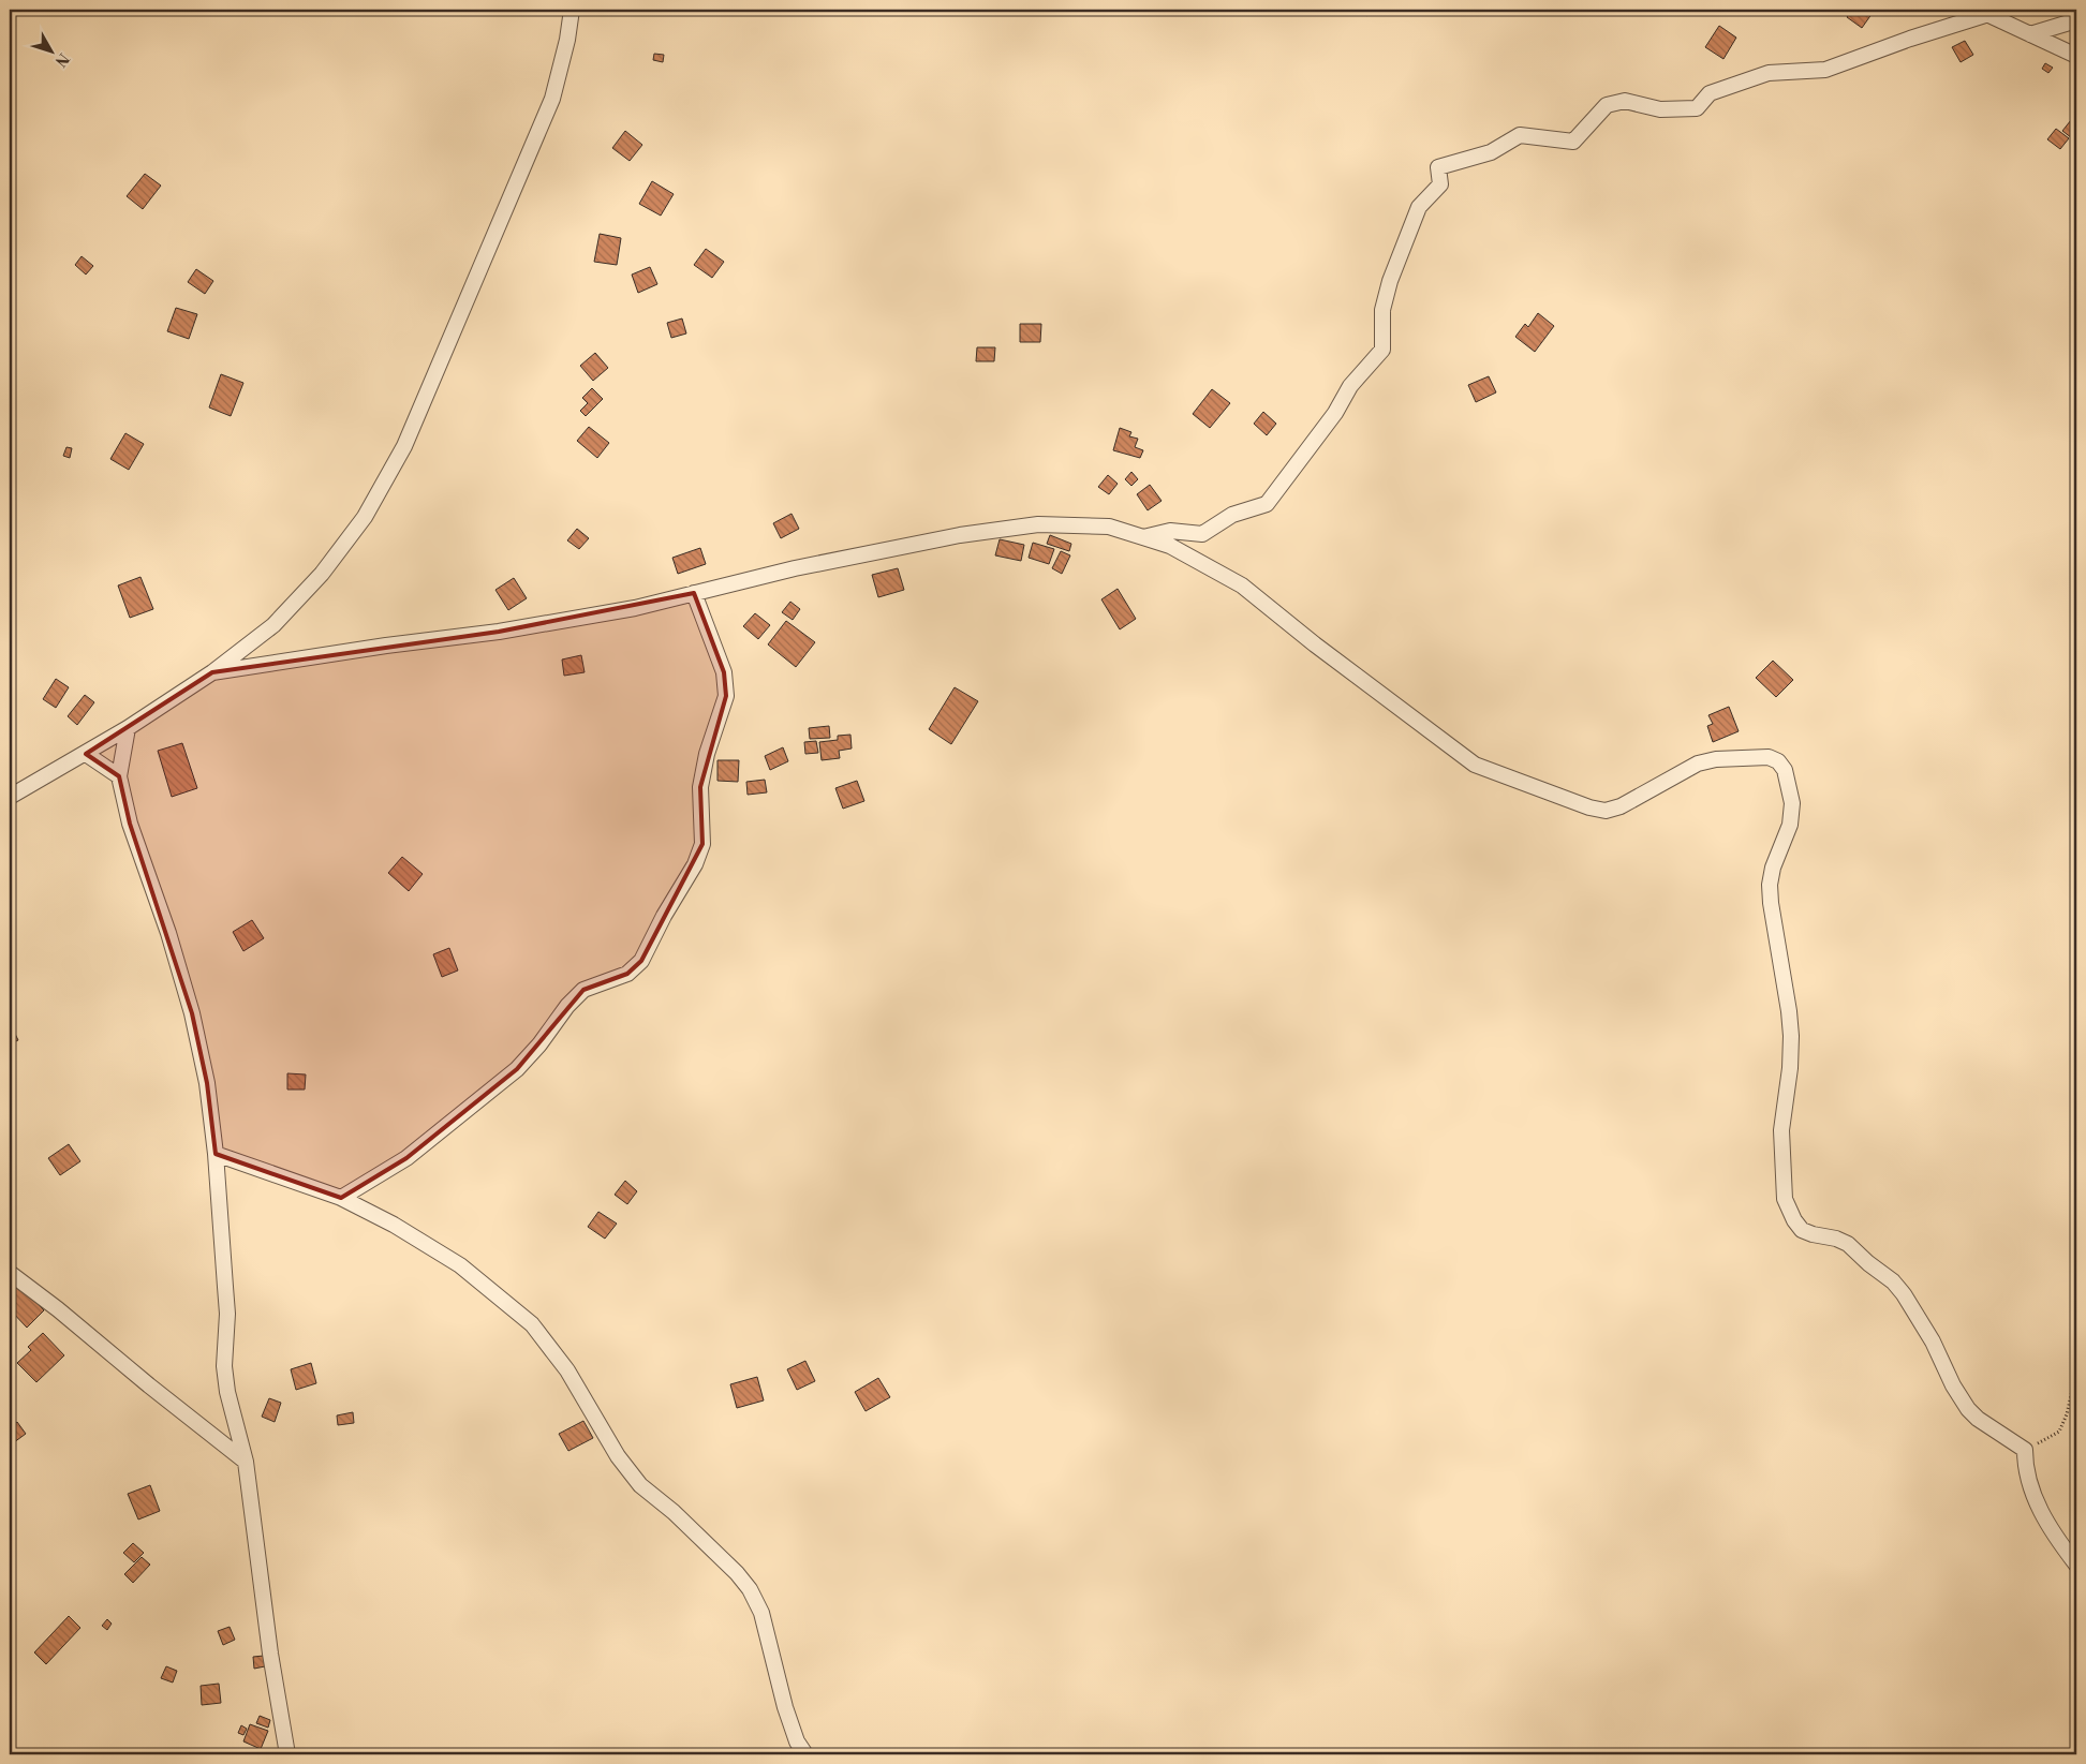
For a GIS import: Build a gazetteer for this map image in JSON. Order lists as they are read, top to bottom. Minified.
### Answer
{"north":"bottom right"}
